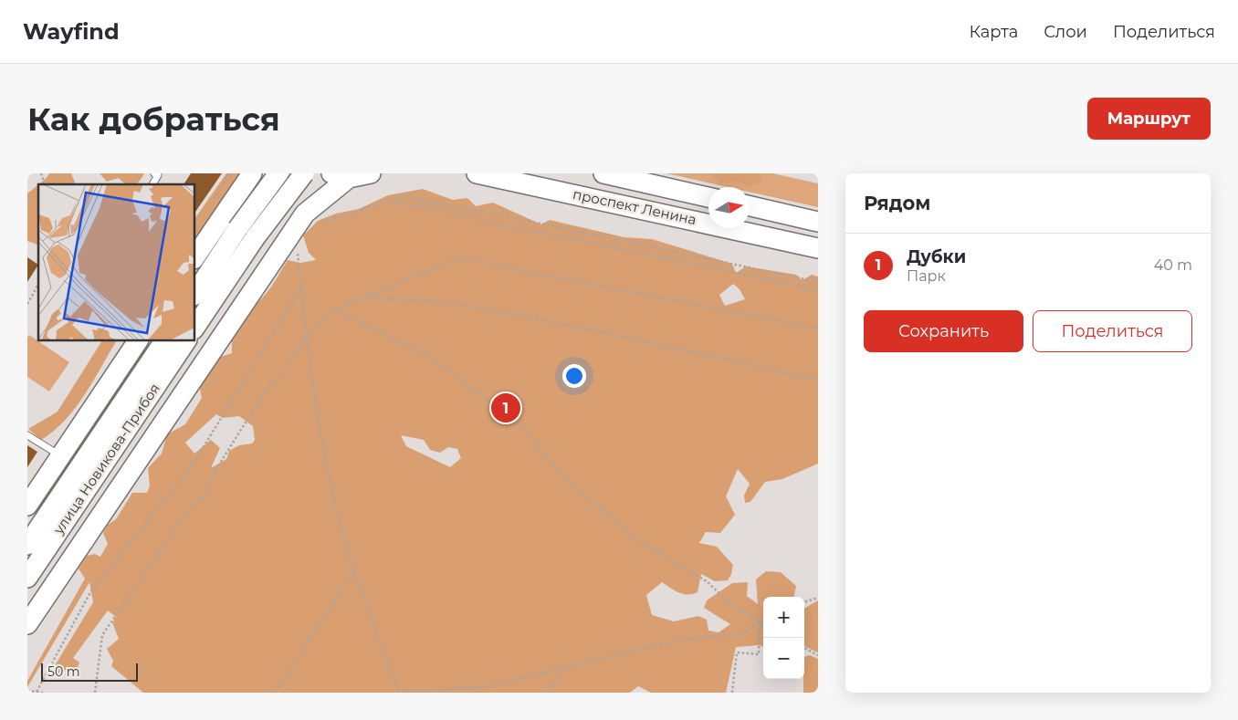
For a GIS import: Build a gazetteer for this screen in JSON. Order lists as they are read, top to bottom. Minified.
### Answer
{"streets":{"main road":["проспект Ленина","улица Новикова-Прибоя"]},"scale_bar":"50 m","north":"right","page":{"header":"Wayfind","nav":["Карта","Слои","Поделиться"],"buttons":["Маршрут",["Сохранить","Поделиться"]],"title":"Как добраться","heading":"Рядом","list":[{"mark":"1","name":"Дубки","note":"Парк","value":"40 m"}],"pins":"1","map_buttons":["+","−"],"scale":"50 m"}}
